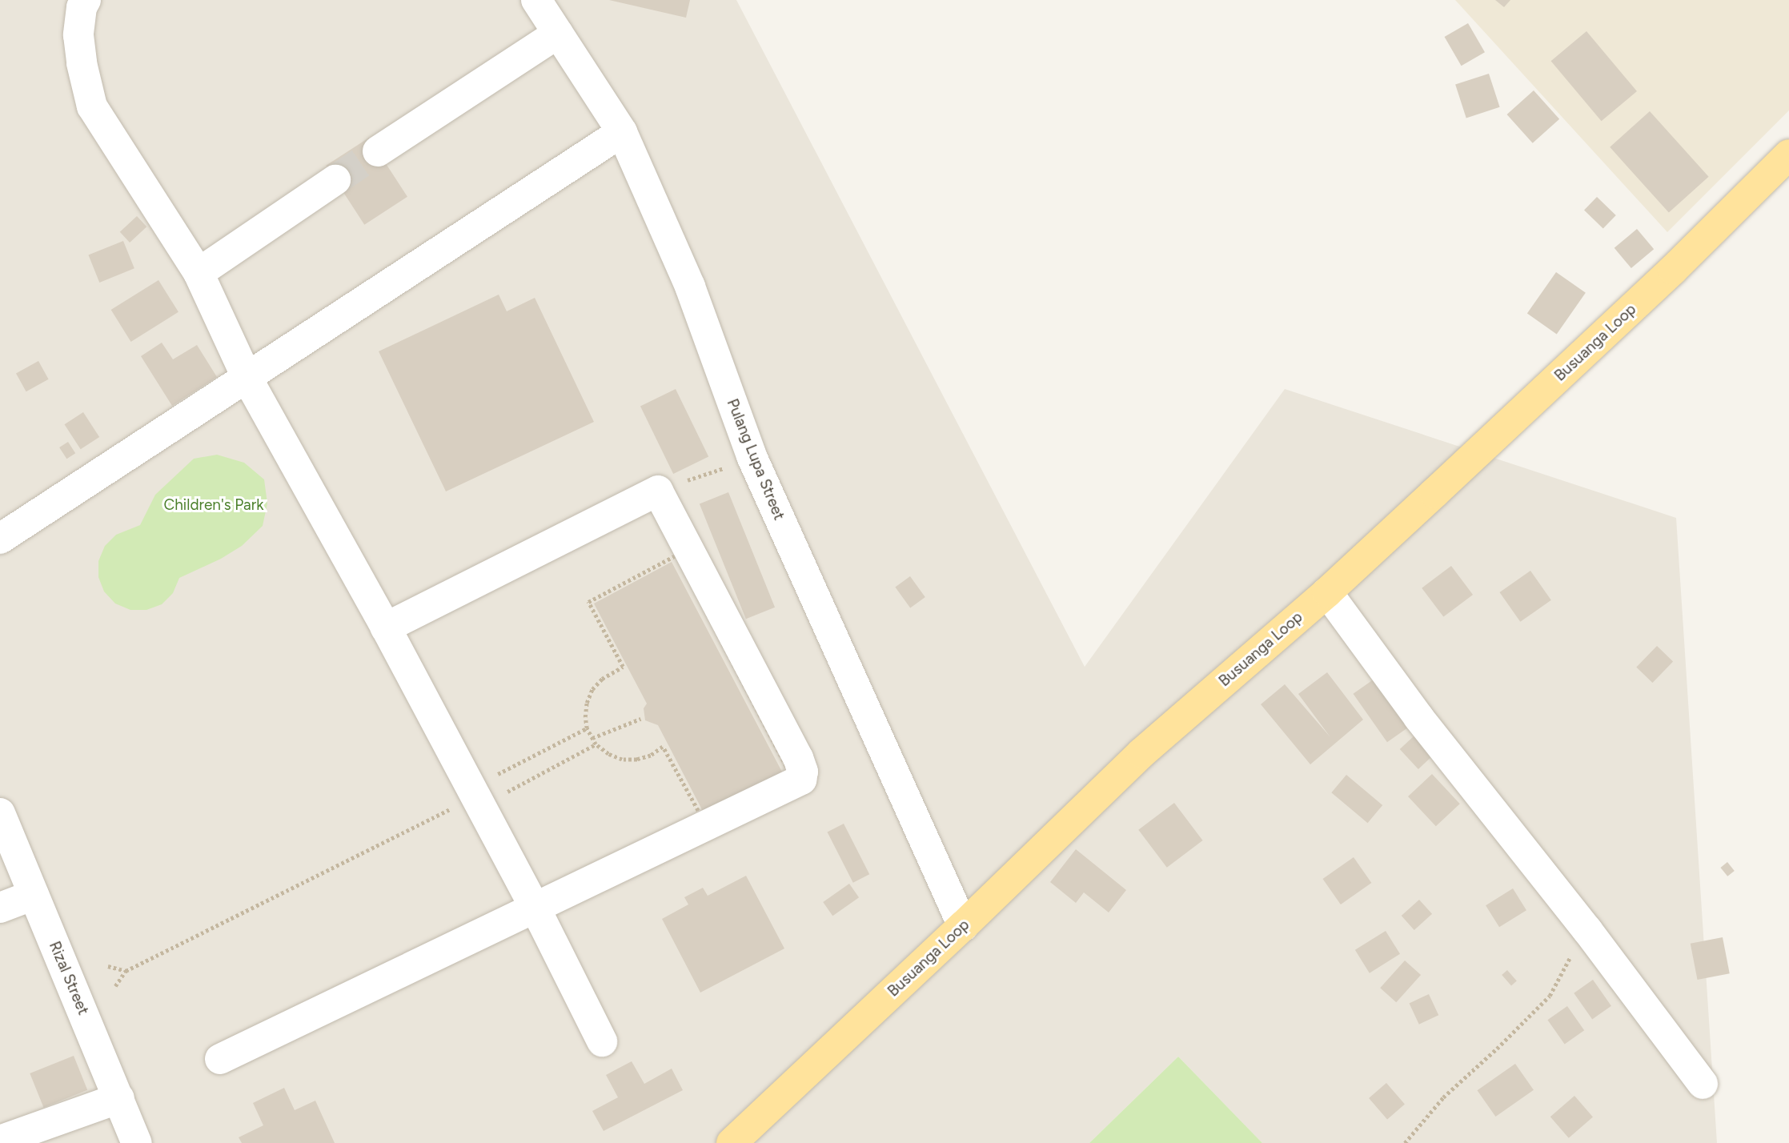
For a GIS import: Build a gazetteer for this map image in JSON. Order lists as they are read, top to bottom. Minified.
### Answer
{"streets":{"main road":["Busuanga Loop"],"street":["Pulang Lupa Street","Rizal Street"]},"crossings":[["Busuanga Loop","Pulang Lupa Street"]],"parks":["Children's Park"]}
